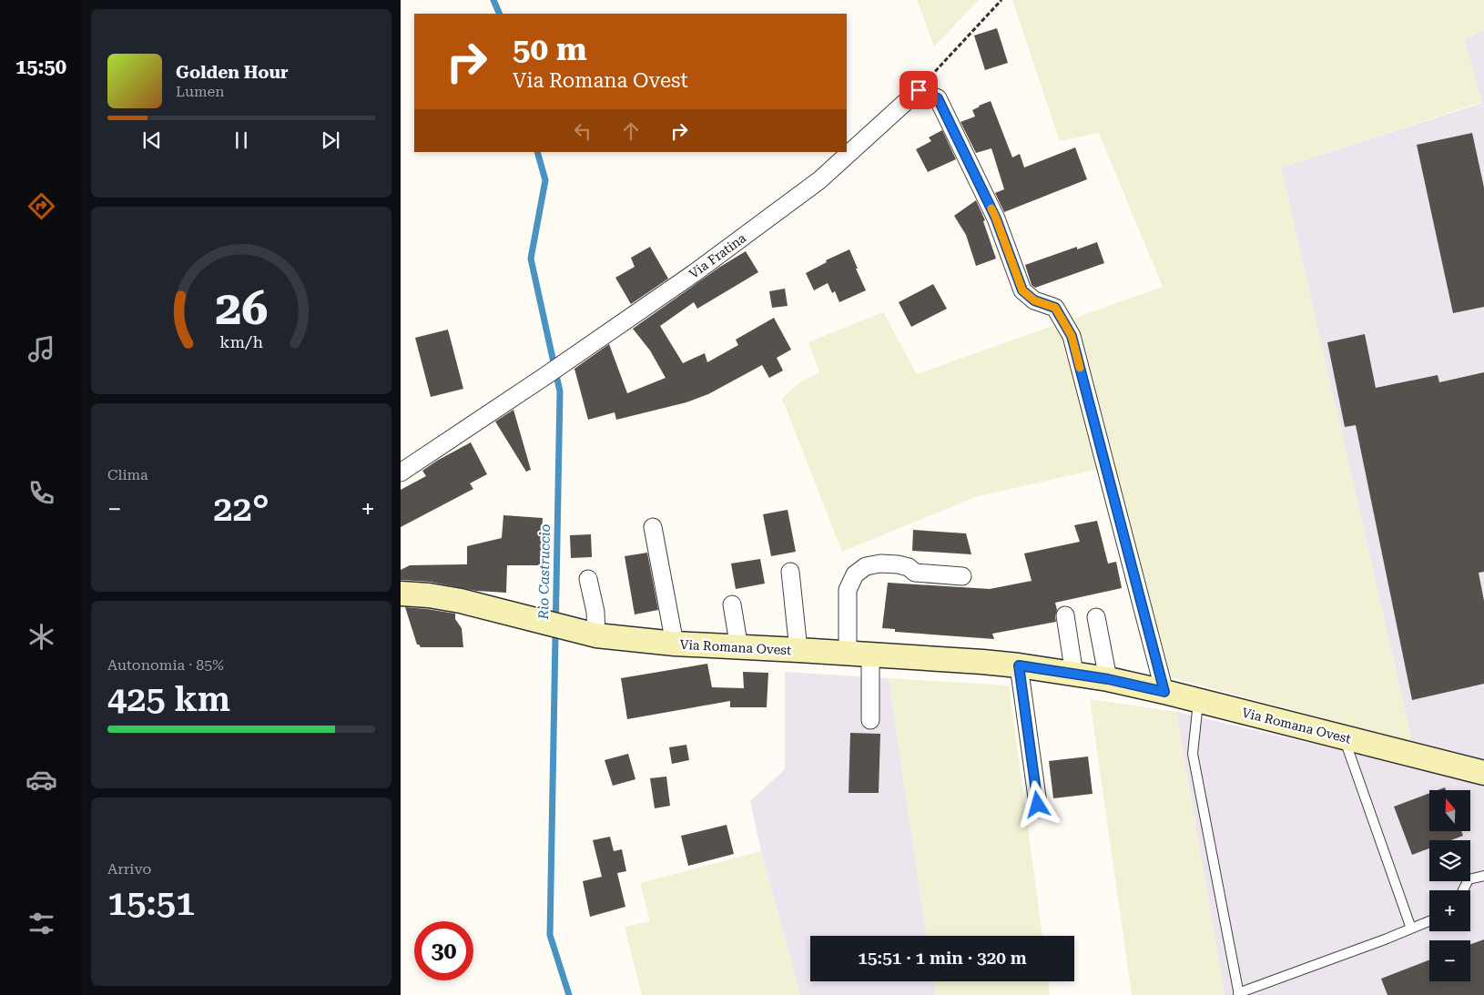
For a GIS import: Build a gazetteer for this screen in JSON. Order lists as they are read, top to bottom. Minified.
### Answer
{"streets":{"street":["Via Fratina","Via Romana Ovest"]},"water":["Rio Castruccio"],"north":"top","page":{"tabs":"15:50","turn":["50 m","Via Romana Ovest"],"song":["Golden Hour","Lumen"],"tile":["Clima",["Autonomia · 85%","425 km"],["Arrivo","15:51"]],"heat":["−","22°","+"],"map_buttons":["+","−"],"limit":"30","trip":"15:51 · 1 min · 320 m","gauge":["26","km/h"]}}
